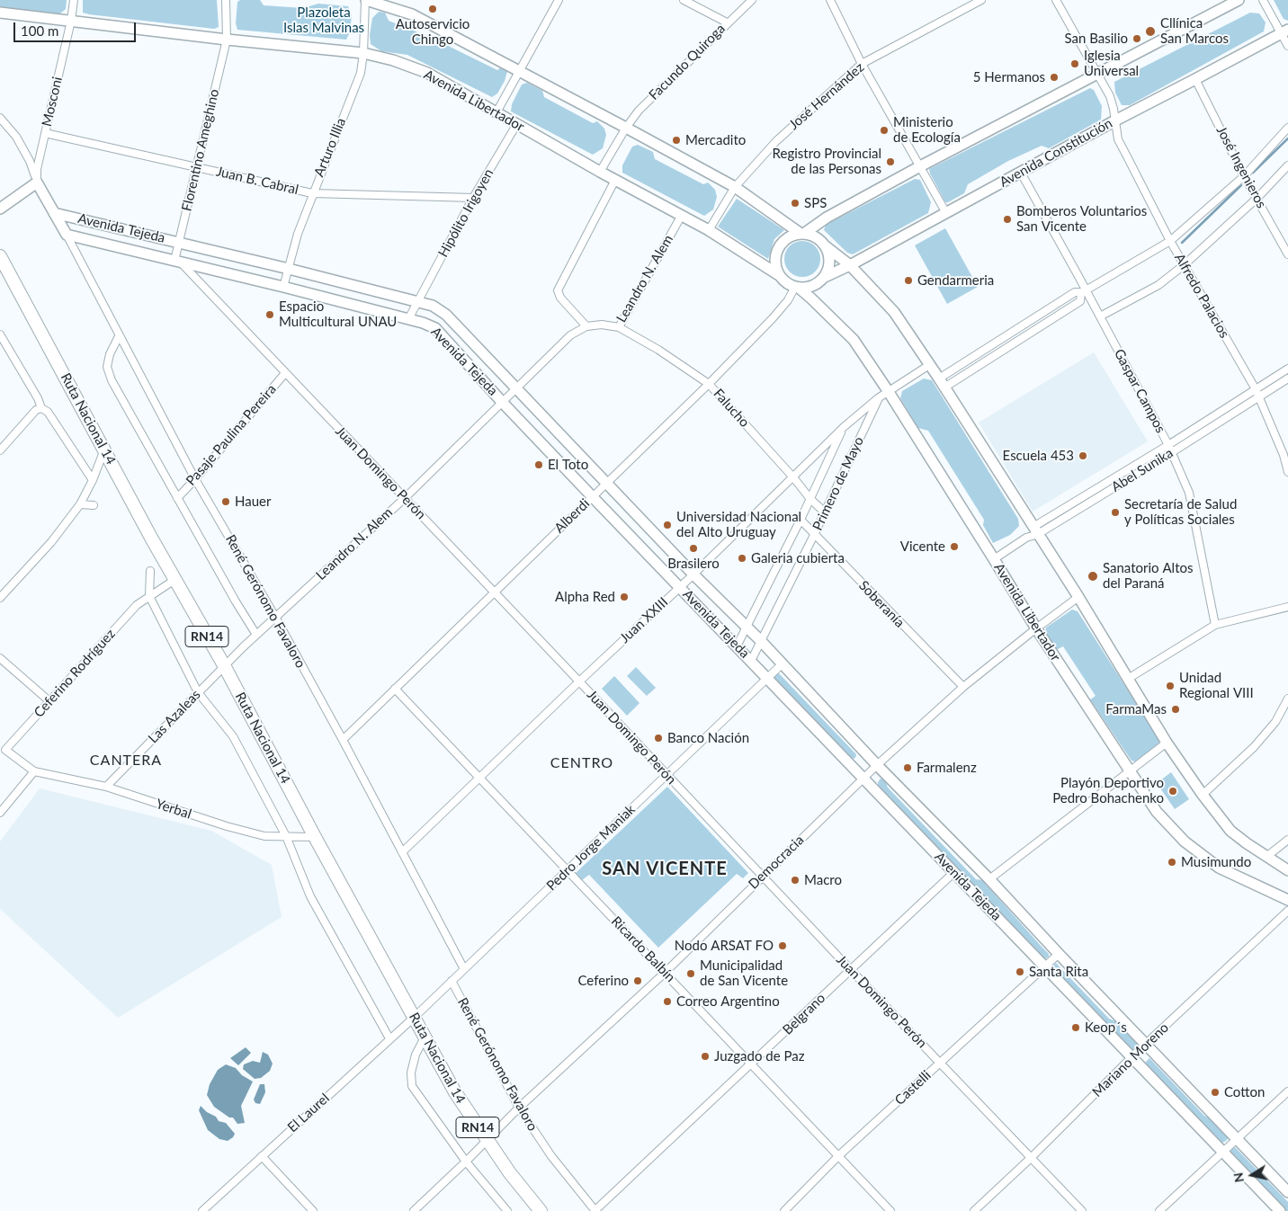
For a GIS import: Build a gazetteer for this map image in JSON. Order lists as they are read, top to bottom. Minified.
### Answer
{"streets":{"highway":["Ruta Nacional 14","RN14"],"main road":["Avenida Libertador","Avenida Constitución","Avenida Tejeda"],"street":["Facundo Quiroga","José Hernández","Mosconi","Arturo Illia","Florentino Ameghino","José Ingenieros","Juan B. Cabral","Hipólito Irigoyen","Leandro N. Alem","Alfredo Palacios","Gaspar Campos","Falucho","Pasaje Paulina Pereira","Abel Sunika","Juan Domingo Perón","Primero de Mayo","Alberdi","René Gerónomo Favaloro","Soberanía","Juan XXIII","Ceferino Rodríguez","Las Azaleas","Yerbal","Pedro Jorge Maniak","Democracia","Ricardo Balbín","Belgrano","Mariano Moreno","Castelli","El Laurel"]},"crossings":[["Facundo Quiroga","Avenida Libertador"],["José Hernández","Avenida Libertador"],["Avenida Libertador","Mosconi"],["Avenida Libertador","Arturo Illia"],["Avenida Libertador","Florentino Ameghino"],["Avenida Libertador","Avenida Constitución"],["Avenida Libertador","Hipólito Irigoyen"],["Avenida Libertador","Leandro N. Alem"],["Avenida Libertador","Abel Sunika"],["Avenida Libertador","Alberdi"],["Avenida Libertador","Juan XXIII"],["Avenida Libertador","Democracia"],["Mosconi","Juan B. Cabral"],["Mosconi","Avenida Tejeda"],["Arturo Illia","Juan B. Cabral"],["Arturo Illia","Avenida Tejeda"],["Florentino Ameghino","Juan B. Cabral"],["Florentino Ameghino","Avenida Tejeda"],["Florentino Ameghino","Juan Domingo Perón"],["Avenida Constitución","José Ingenieros"],["Avenida Constitución","Alfredo Palacios"],["Avenida Constitución","Gaspar Campos"],["Avenida Constitución","Alberdi"],["Juan B. Cabral","Hipólito Irigoyen"],["Hipólito Irigoyen","Avenida Tejeda"],["Avenida Tejeda","Leandro N. Alem"],["Avenida Tejeda","Juan Domingo Perón"],["Avenida Tejeda","Primero de Mayo"],["Avenida Tejeda","Alberdi"],["Avenida Tejeda","René Gerónomo Favaloro"],["Avenida Tejeda","Juan XXIII"],["Avenida Tejeda","Pedro Jorge Maniak"],["Avenida Tejeda","Democracia"],["Avenida Tejeda","Belgrano"],["Avenida Tejeda","Mariano Moreno"],["Avenida Tejeda","Castelli"],["Leandro N. Alem","Falucho"],["Leandro N. Alem","Ruta Nacional 14"],["Leandro N. Alem","Juan Domingo Perón"],["Leandro N. Alem","René Gerónomo Favaloro"],["Leandro N. Alem","Las Azaleas"],["Alfredo Palacios","Abel Sunika"],["Gaspar Campos","Abel Sunika"],["Falucho","Primero de Mayo"],["Falucho","Alberdi"],["Falucho","Juan XXIII"],["Ruta Nacional 14","Ceferino Rodríguez"],["Ruta Nacional 14","Las Azaleas"],["Ruta Nacional 14","Yerbal"],["Ruta Nacional 14","Pedro Jorge Maniak"],["Ruta Nacional 14","Democracia"],["Ruta Nacional 14","El Laurel"],["Pasaje Paulina Pereira","Juan Domingo Perón"],["Pasaje Paulina Pereira","René Gerónomo Favaloro"],["Juan Domingo Perón","Alberdi"],["Juan Domingo Perón","Juan XXIII"],["Juan Domingo Perón","Pedro Jorge Maniak"],["Juan Domingo Perón","Democracia"],["Juan Domingo Perón","Belgrano"],["Juan Domingo Perón","Mariano Moreno"],["Juan Domingo Perón","Castelli"],["Primero de Mayo","Soberanía"],["Primero de Mayo","Juan XXIII"],["Alberdi","René Gerónomo Favaloro"],["Alberdi","Ricardo Balbín"],["René Gerónomo Favaloro","Juan XXIII"],["René Gerónomo Favaloro","Pedro Jorge Maniak"],["René Gerónomo Favaloro","Democracia"],["René Gerónomo Favaloro","Belgrano"],["Soberanía","Democracia"],["Juan XXIII","Ricardo Balbín"],["Ceferino Rodríguez","Yerbal"],["Las Azaleas","Yerbal"],["Pedro Jorge Maniak","Ricardo Balbín"],["Pedro Jorge Maniak","El Laurel"],["Democracia","Ricardo Balbín"],["Ricardo Balbín","Belgrano"],["Ricardo Balbín","Castelli"]],"districts":["CANTERA","CENTRO","SAN VICENTE"],"parks":["Plazoleta Islas Malvinas"],"places":["Autoservicio Chingo","Cllínica San Marcos","San Basilio","Iglesia Universal","5 Hermanos","Ministerio de Ecología","Mercadito","Registro Provincial de las Personas","SPS","Bomberos Voluntarios San Vicente","Gendarmeria","Espacio Multicultural UNAU","Escuela 453","El Toto","Hauer","Secretaría de Salud y Políticas Sociales","Universidad Nacional del Alto Uruguay","Vicente","Brasilero","Galeria cubierta","Sanatorio Altos del Paraná","Alpha Red","Unidad Regional VIII","FarmaMas","Banco Nación","Farmalenz","Playón Deportivo Pedro Bohachenko","Musimundo","Macro","Nodo ARSAT FO","Santa Rita","Municipalidad de San Vicente","Ceferino","Correo Argentino","Keop´s","Juzgado de Paz","Cotton"],"scale_bar":"100 m","north":"left"}
